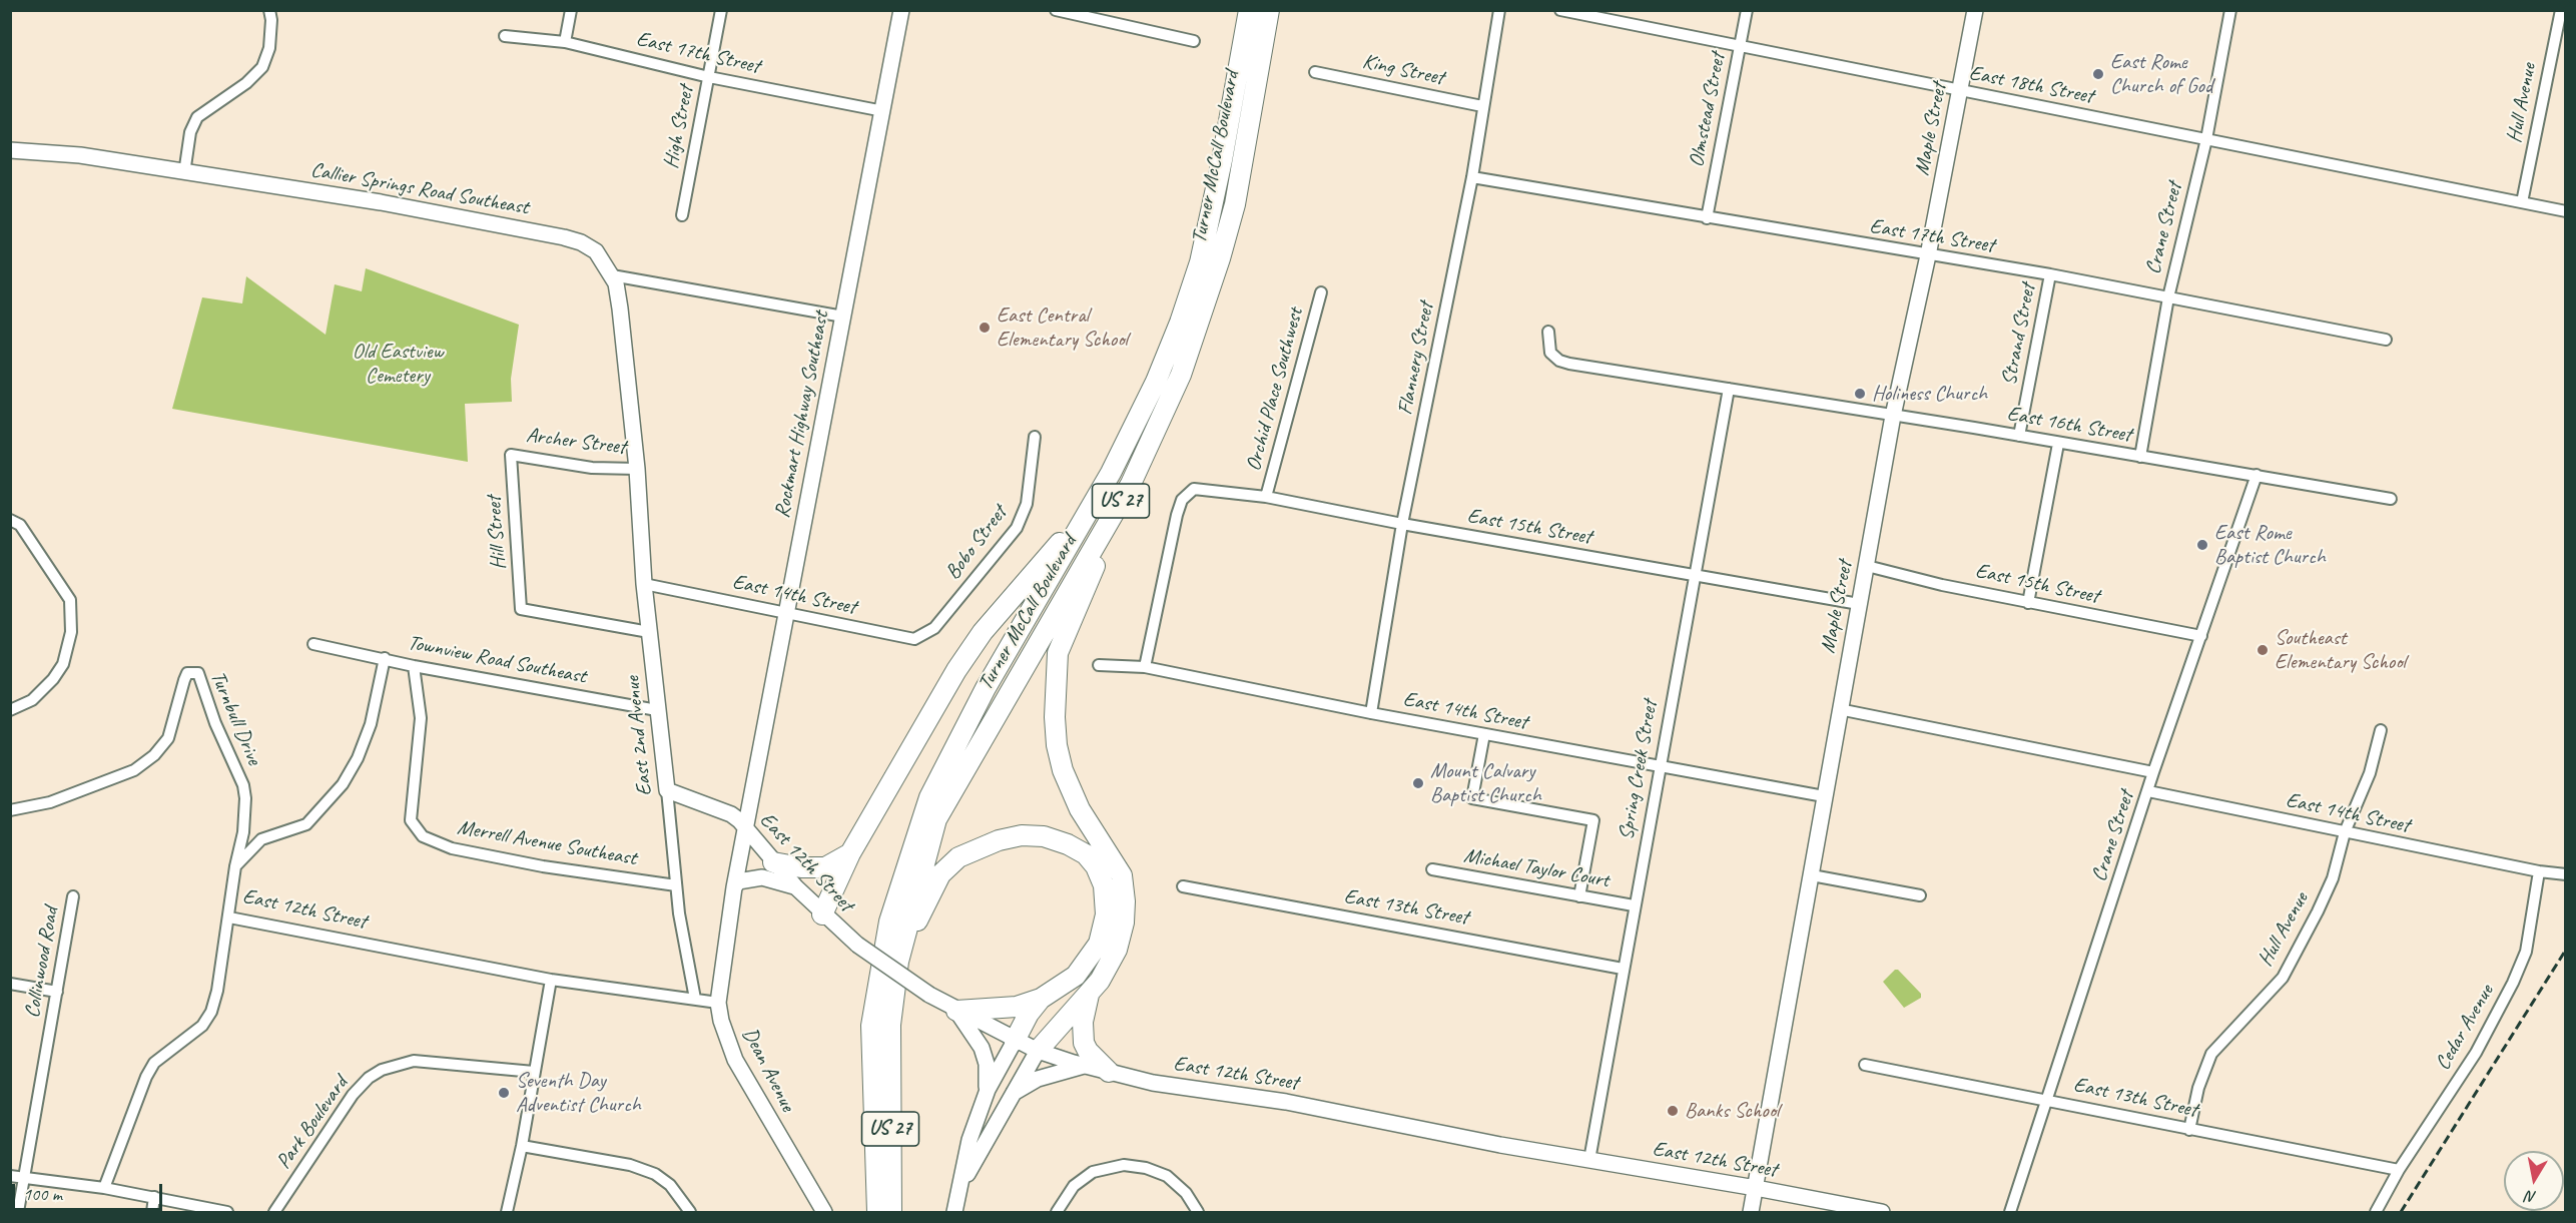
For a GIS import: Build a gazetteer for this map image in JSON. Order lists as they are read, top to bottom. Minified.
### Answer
{"streets":{"highway":["Turner McCall Boulevard","US 27"],"main road":["Maple Street","Callier Springs Road Southeast","Rockmart Highway Southeast","East 2nd Avenue","East 12th Street","Dean Avenue"],"street":["East 17th Street","King Street","East 18th Street","Hull Avenue","Olmstead Street","High Street","Crane Street","Strand Street","Flannery Street","Orchid Place Southwest","East 16th Street","Archer Street","East 15th Street","Hill Street","Bobo Street","East 14th Street","Townview Road Southeast","Turnbull Drive","Spring Creek Street","Merrell Avenue Southeast","Michael Taylor Court","East 13th Street","Collinwood Road","Cedar Avenue","Park Boulevard"]},"crossings":[["East 17th Street","Olmstead Street"],["East 17th Street","High Street"],["East 17th Street","Maple Street"],["East 17th Street","Crane Street"],["East 17th Street","Strand Street"],["East 17th Street","Flannery Street"],["East 17th Street","Rockmart Highway Southeast"],["King Street","Flannery Street"],["East 18th Street","Hull Avenue"],["East 18th Street","Olmstead Street"],["East 18th Street","Maple Street"],["East 18th Street","Crane Street"],["Hull Avenue","East 14th Street"],["Hull Avenue","East 13th Street"],["Maple Street","East 16th Street"],["Maple Street","East 15th Street"],["Maple Street","East 14th Street"],["Maple Street","East 12th Street"],["Callier Springs Road Southeast","Archer Street"],["Callier Springs Road Southeast","East 2nd Avenue"],["Crane Street","East 16th Street"],["Crane Street","East 15th Street"],["Crane Street","East 14th Street"],["Crane Street","East 13th Street"],["Strand Street","East 16th Street"],["Flannery Street","East 15th Street"],["Flannery Street","East 14th Street"],["Orchid Place Southwest","East 15th Street"],["Rockmart Highway Southeast","East 14th Street"],["Rockmart Highway Southeast","East 12th Street"],["Rockmart Highway Southeast","Dean Avenue"],["East 16th Street","Spring Creek Street"],["Archer Street","Hill Street"],["Archer Street","East 2nd Avenue"],["East 15th Street","East 14th Street"],["East 15th Street","Spring Creek Street"],["Hill Street","East 2nd Avenue"],["Bobo Street","East 14th Street"],["East 14th Street","East 2nd Avenue"],["East 14th Street","Spring Creek Street"],["East 14th Street","Cedar Avenue"],["Townview Road Southeast","Turnbull Drive"],["Townview Road Southeast","East 2nd Avenue"],["Townview Road Southeast","Merrell Avenue Southeast"],["Turnbull Drive","East 12th Street"],["East 2nd Avenue","Merrell Avenue Southeast"],["East 2nd Avenue","East 12th Street"],["Spring Creek Street","East 12th Street"],["Spring Creek Street","Michael Taylor Court"],["Spring Creek Street","East 13th Street"],["East 12th Street","Dean Avenue"],["East 13th Street","Cedar Avenue"]],"parks":["Old Eastview Cemetery"],"places":["East Rome Church of God","East Central Elementary School","Holiness Church","East Rome Baptist Church","Southeast Elementary School","Mount Calvary Baptist Church","Seventh Day Adventist Church","Banks School"],"scale_bar":"100 m","north":"bottom"}
